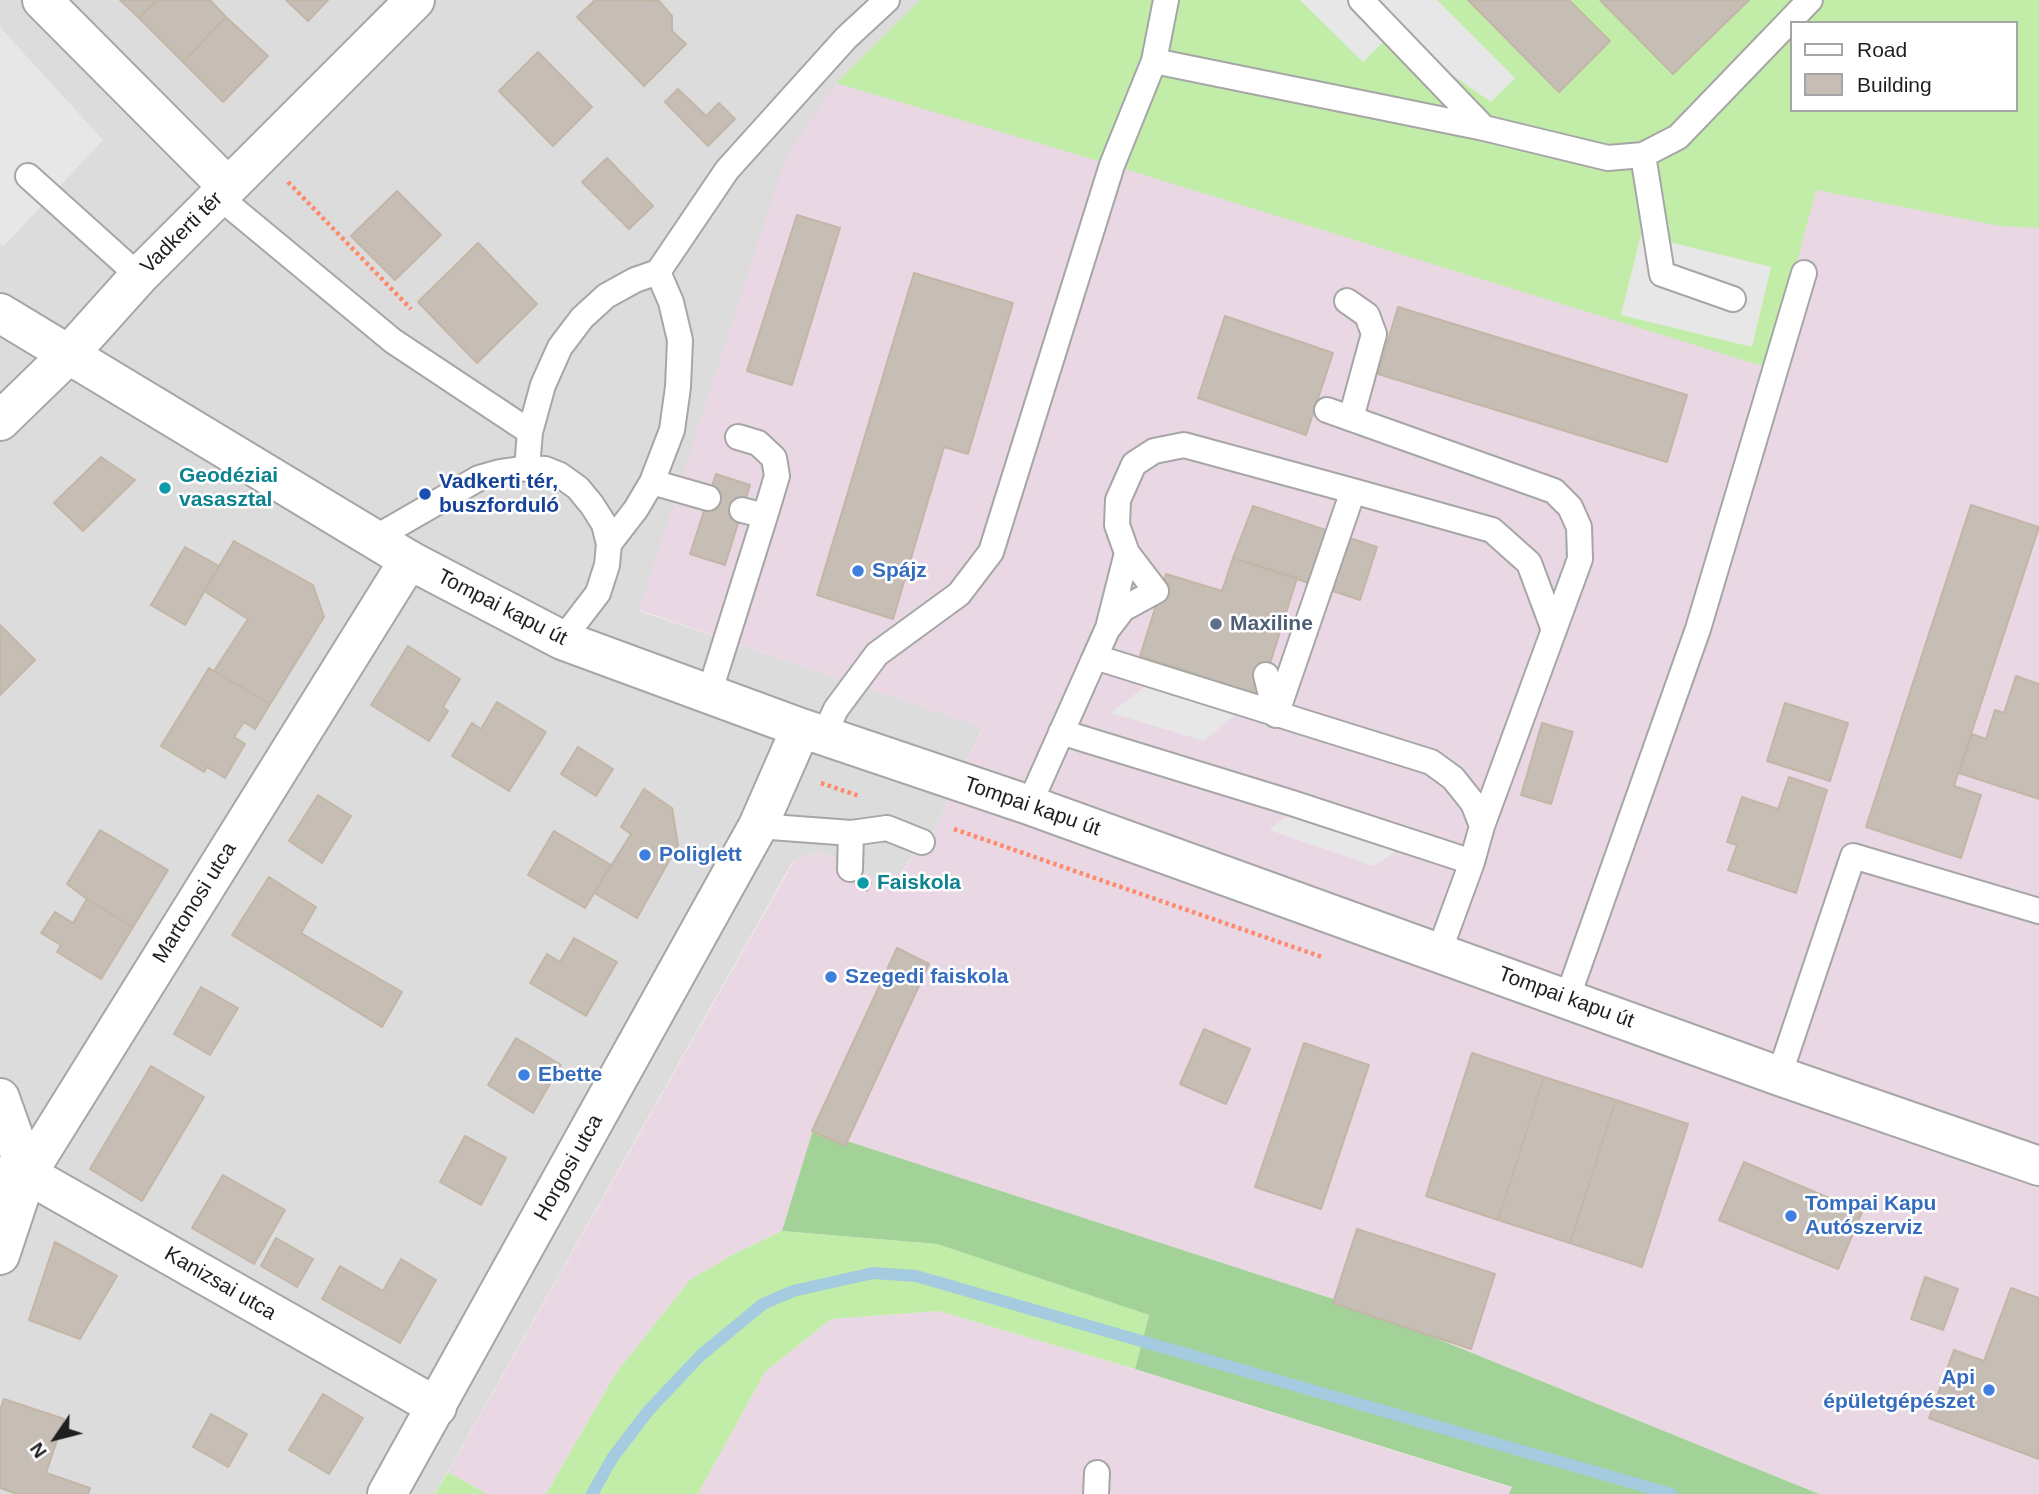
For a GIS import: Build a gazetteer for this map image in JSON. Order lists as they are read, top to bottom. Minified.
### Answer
{"streets":{"street":["Vadkerti tér","Tompai kapu út","Martonosi utca","Horgosi utca","Kanizsai utca"]},"crossings":[["Vadkerti tér","Tompai kapu út"],["Tompai kapu út","Martonosi utca"],["Tompai kapu út","Horgosi utca"],["Martonosi utca","Kanizsai utca"],["Horgosi utca","Kanizsai utca"]],"places":["Geodéziai vasasztal","Vadkerti tér, buszforduló","Spájz","Maxiline","Poliglett","Faiskola","Szegedi faiskola","Ebette","Tompai Kapu Autószerviz","Api épületgépészet"],"legend":["Road","Building"],"north":"bottom left"}
